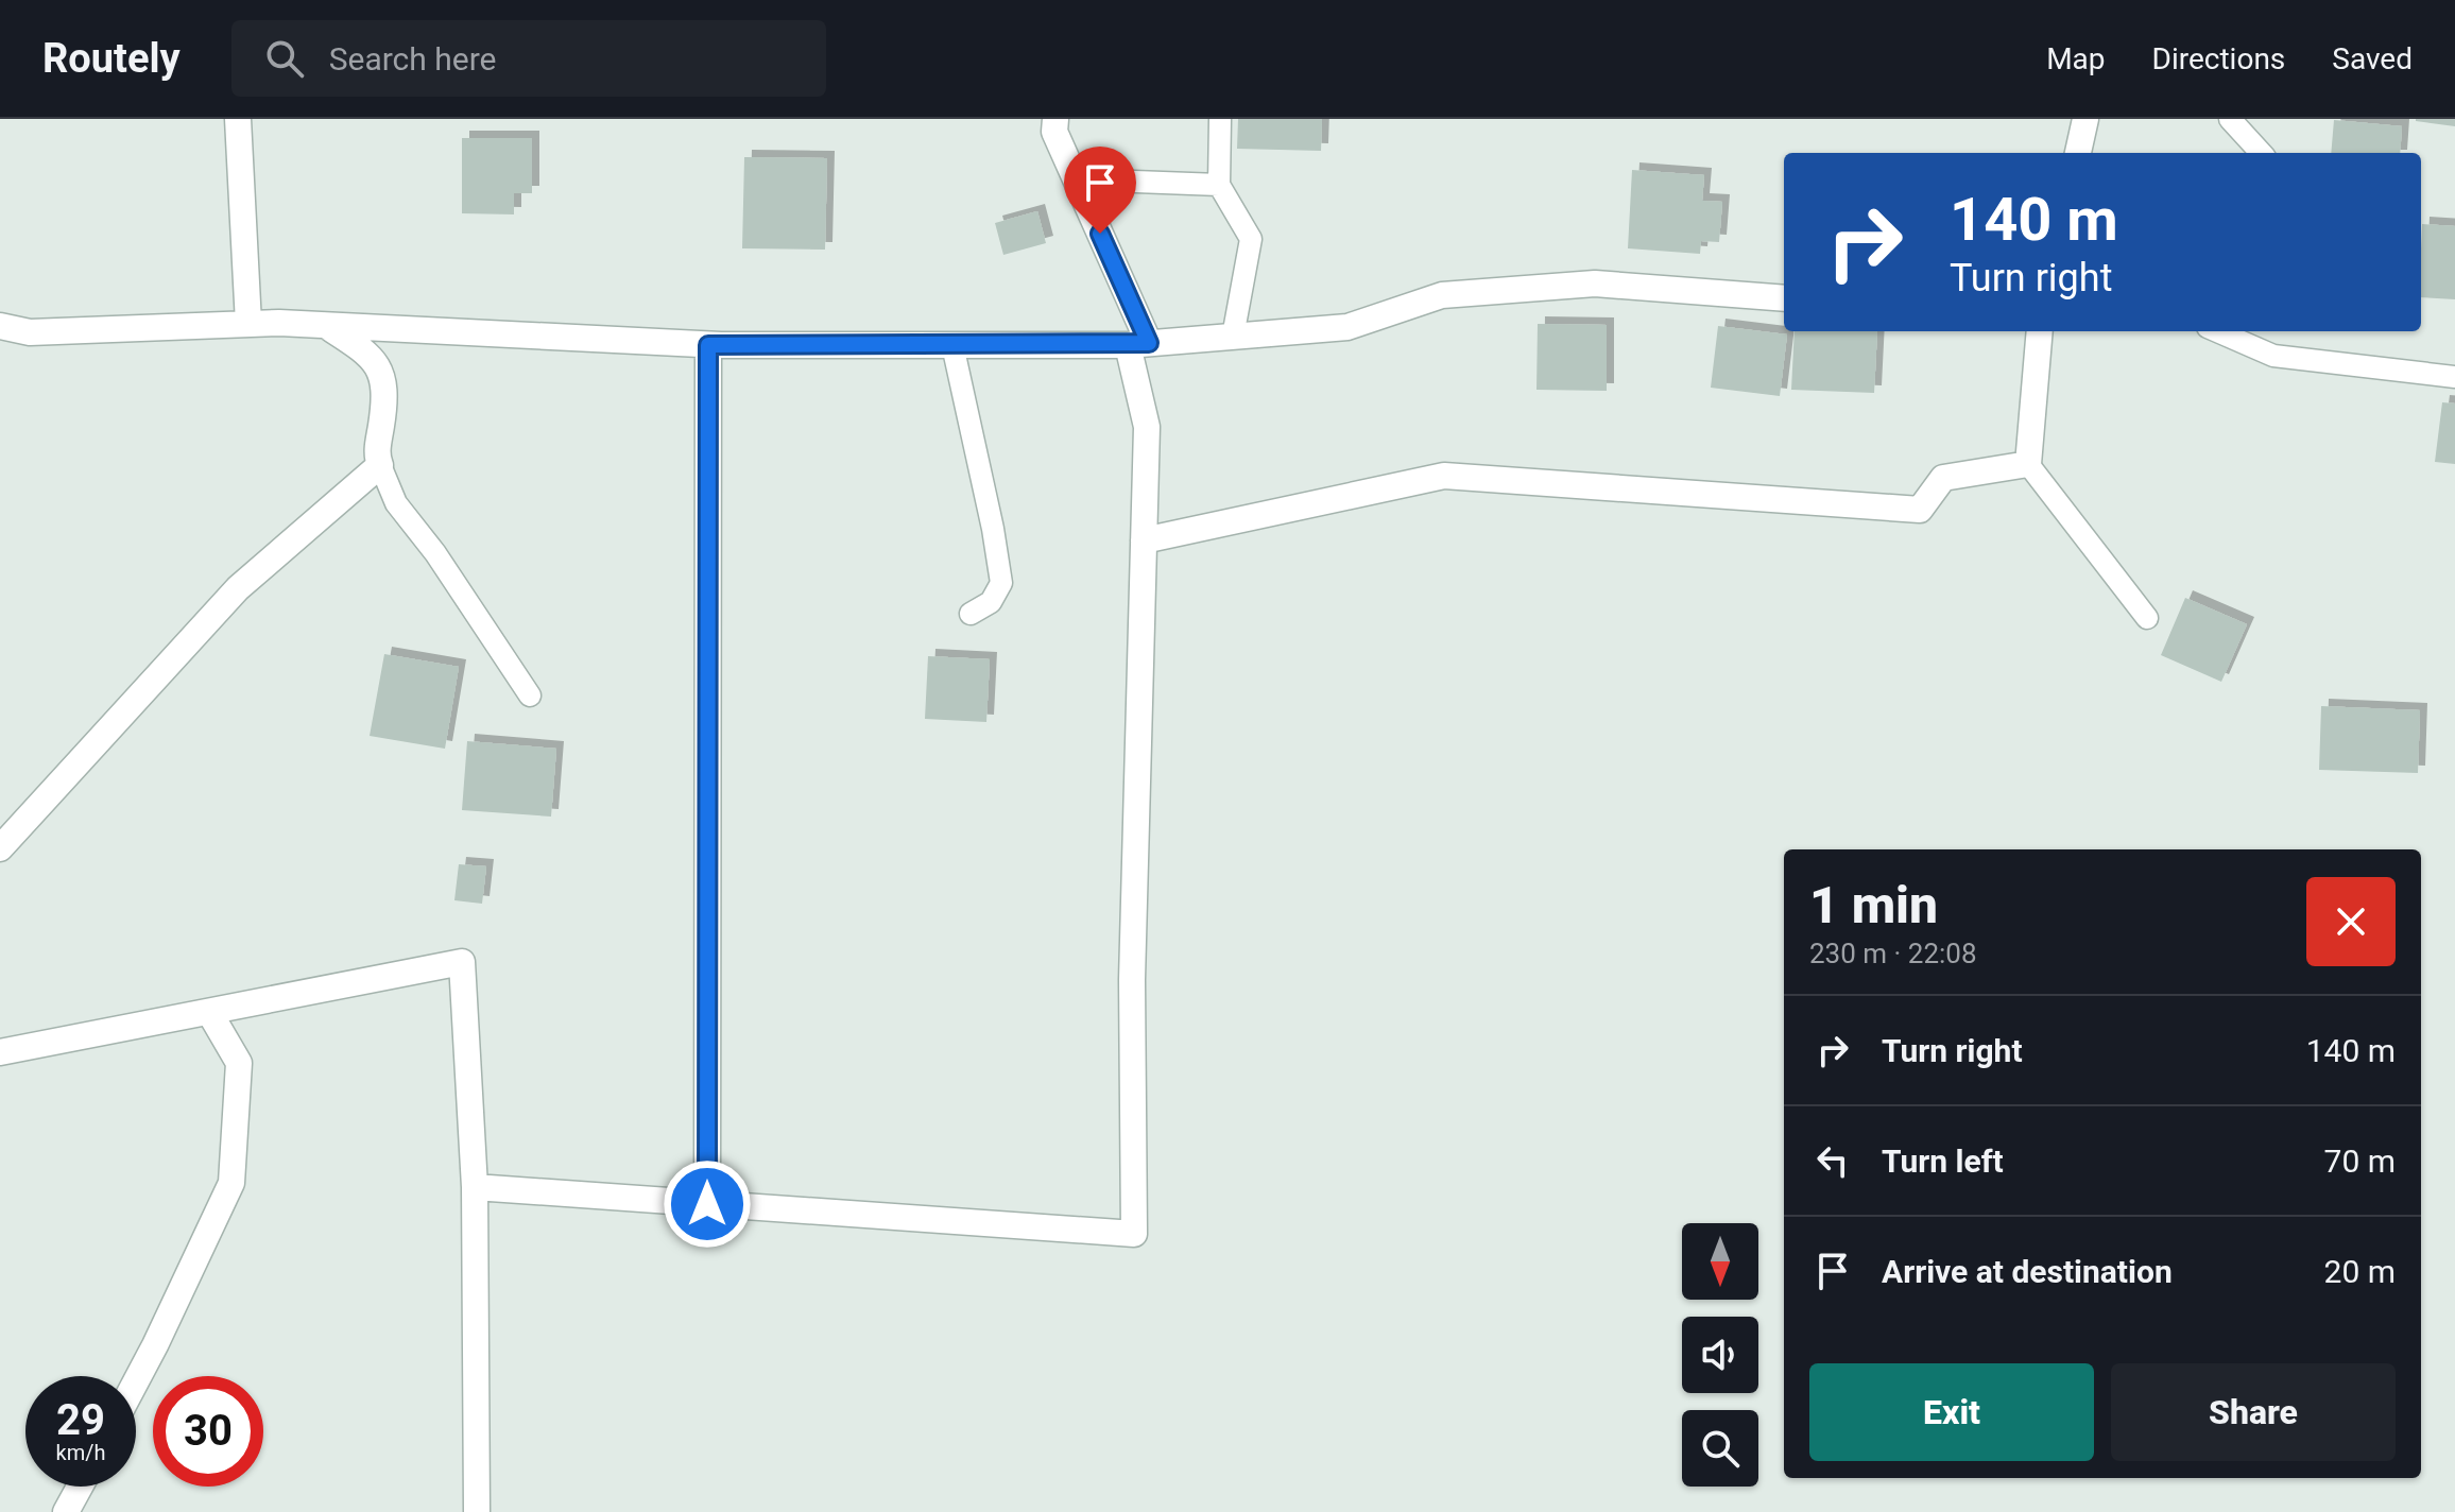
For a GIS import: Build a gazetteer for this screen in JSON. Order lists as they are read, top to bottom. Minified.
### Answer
{"north":"bottom","page":{"header":"Routely","search":"Search here","nav":["Map","Directions","Saved"],"turn":["140 m","Turn right"],"heading":["1 min","230 m · 22:08"],"list":[{"name":"Turn right","value":"140 m"},{"name":"Turn left","value":"70 m"},{"name":"Arrive at destination","value":"20 m"}],"buttons":["Exit","Share"],"speed":"29 km/h","limit":"30"}}
